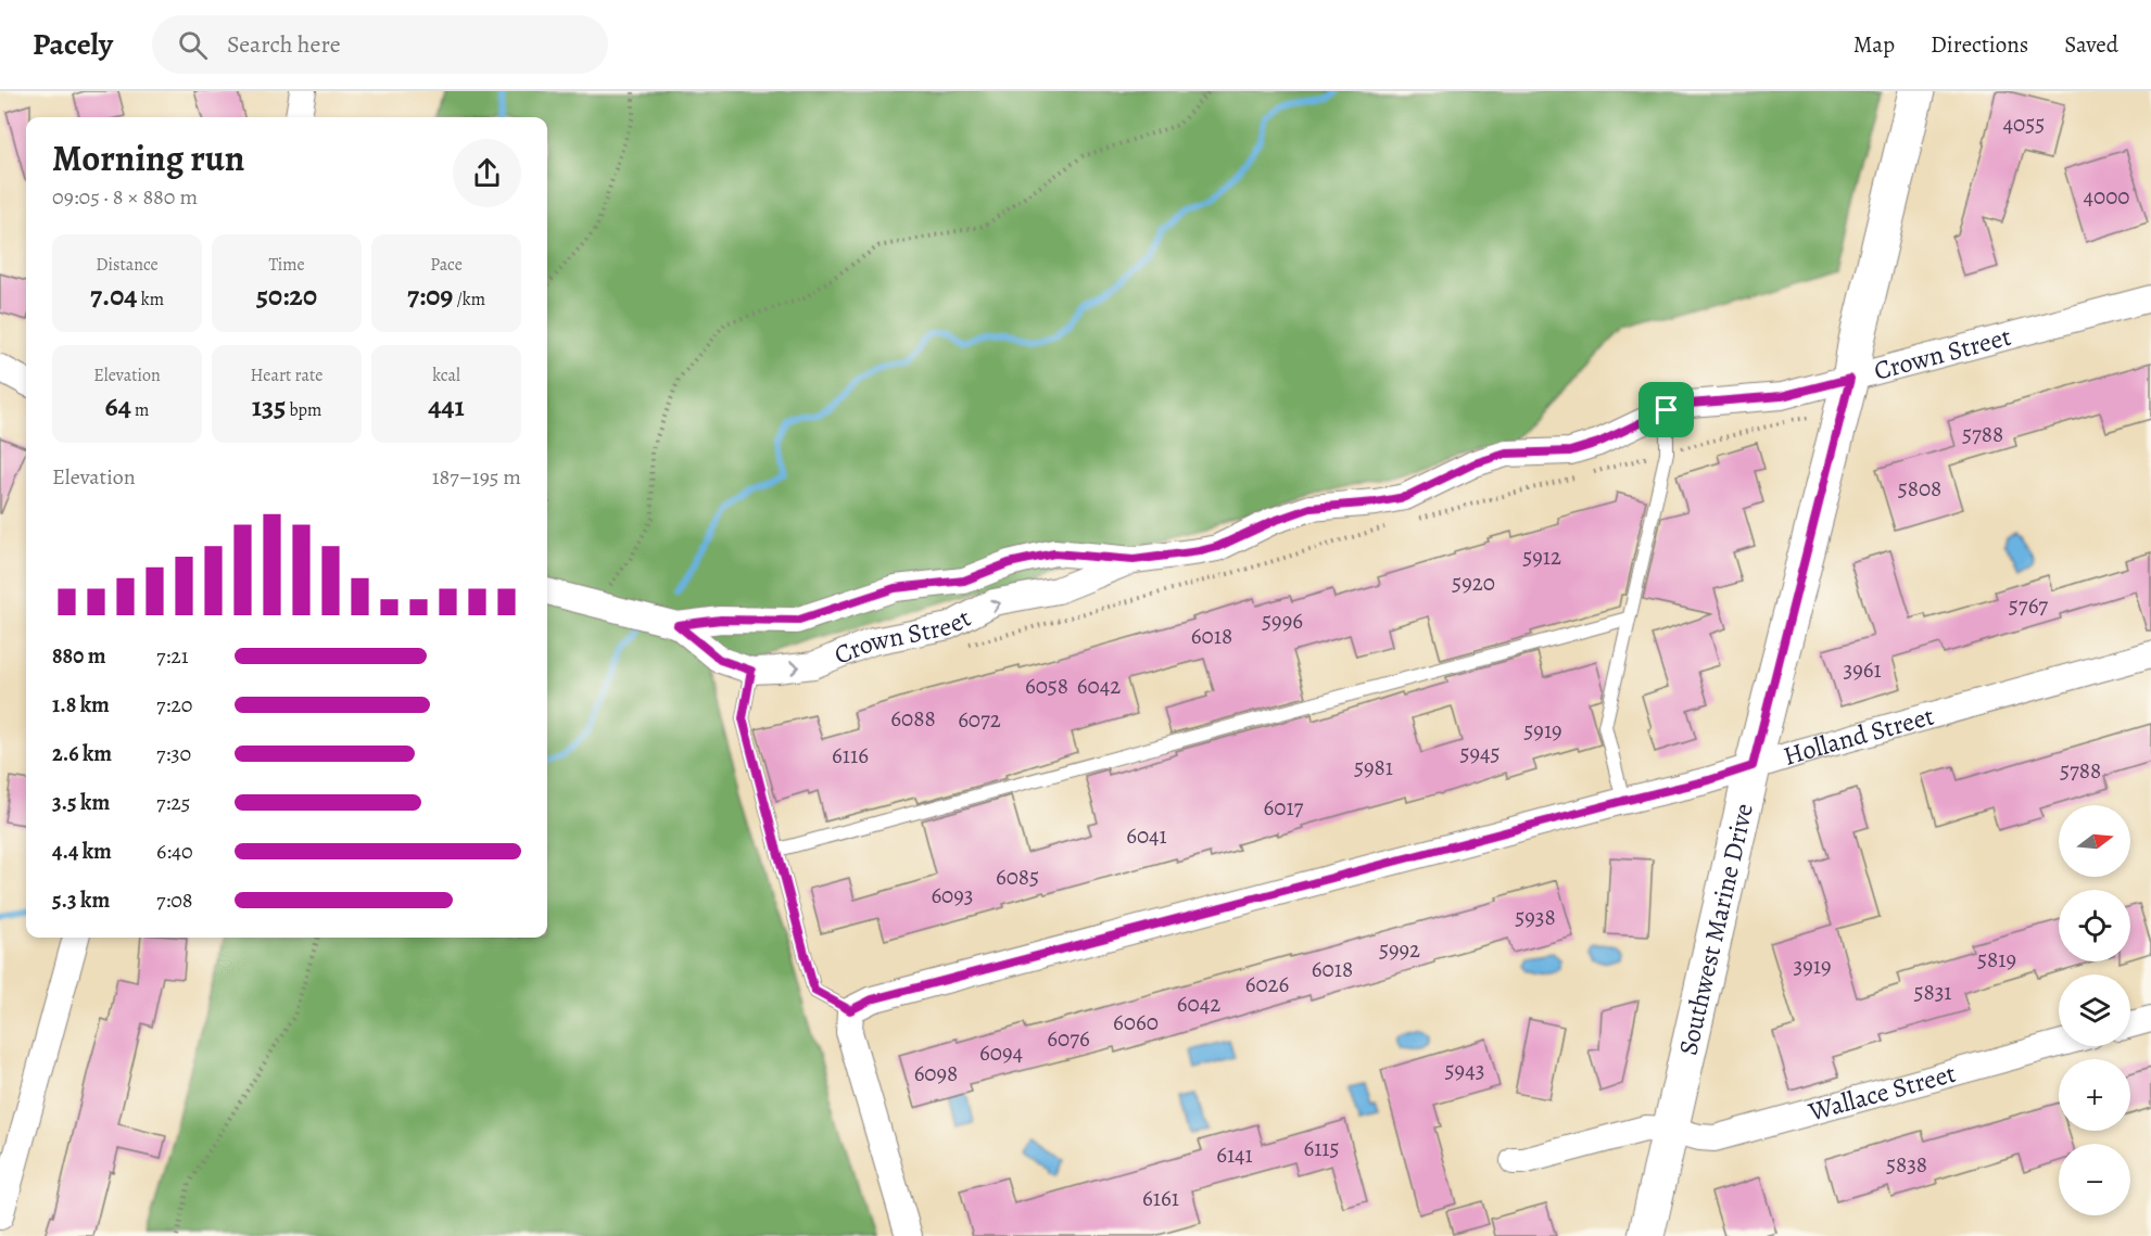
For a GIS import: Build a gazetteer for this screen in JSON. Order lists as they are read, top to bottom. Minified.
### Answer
{"streets":{"main road":["Southwest Marine Drive"],"street":["Crown Street","Holland Street","Wallace Street"]},"crossings":[["Crown Street","Southwest Marine Drive"],["Holland Street","Southwest Marine Drive"],["Southwest Marine Drive","Wallace Street"]],"house_numbers":["4055","4000","5788","5808","5912","5920","5767","5996","6018","3961","6058","6042","6088","6072","5919","5945","6116","5981","5788","6017","6041","6085","6093","5938","5992","5819","3919","6018","6026","5831","6042","6060","6076","6094","5943","6098","6115","6141","5838","6161"],"north":"right","page":{"header":"Pacely","search":"Search here","nav":["Map","Directions","Saved"],"heading":["Morning run","09:05 · 8 × 880 m"],"stats":[["Distance","7.04 km"],["Time","50:20"],["Pace","7:09 /km"],["Elevation","64 m"],["Heart rate","135 bpm"],["kcal","441"]],"chart":["Elevation","187–195 m"],"list":[{"name":"880 m","note":"7:21"},{"name":"1.8 km","note":"7:20"},{"name":"2.6 km","note":"7:30"},{"name":"3.5 km","note":"7:25"},{"name":"4.4 km","note":"6:40"},{"name":"5.3 km","note":"7:08"}],"map_buttons":["+","−"]}}
